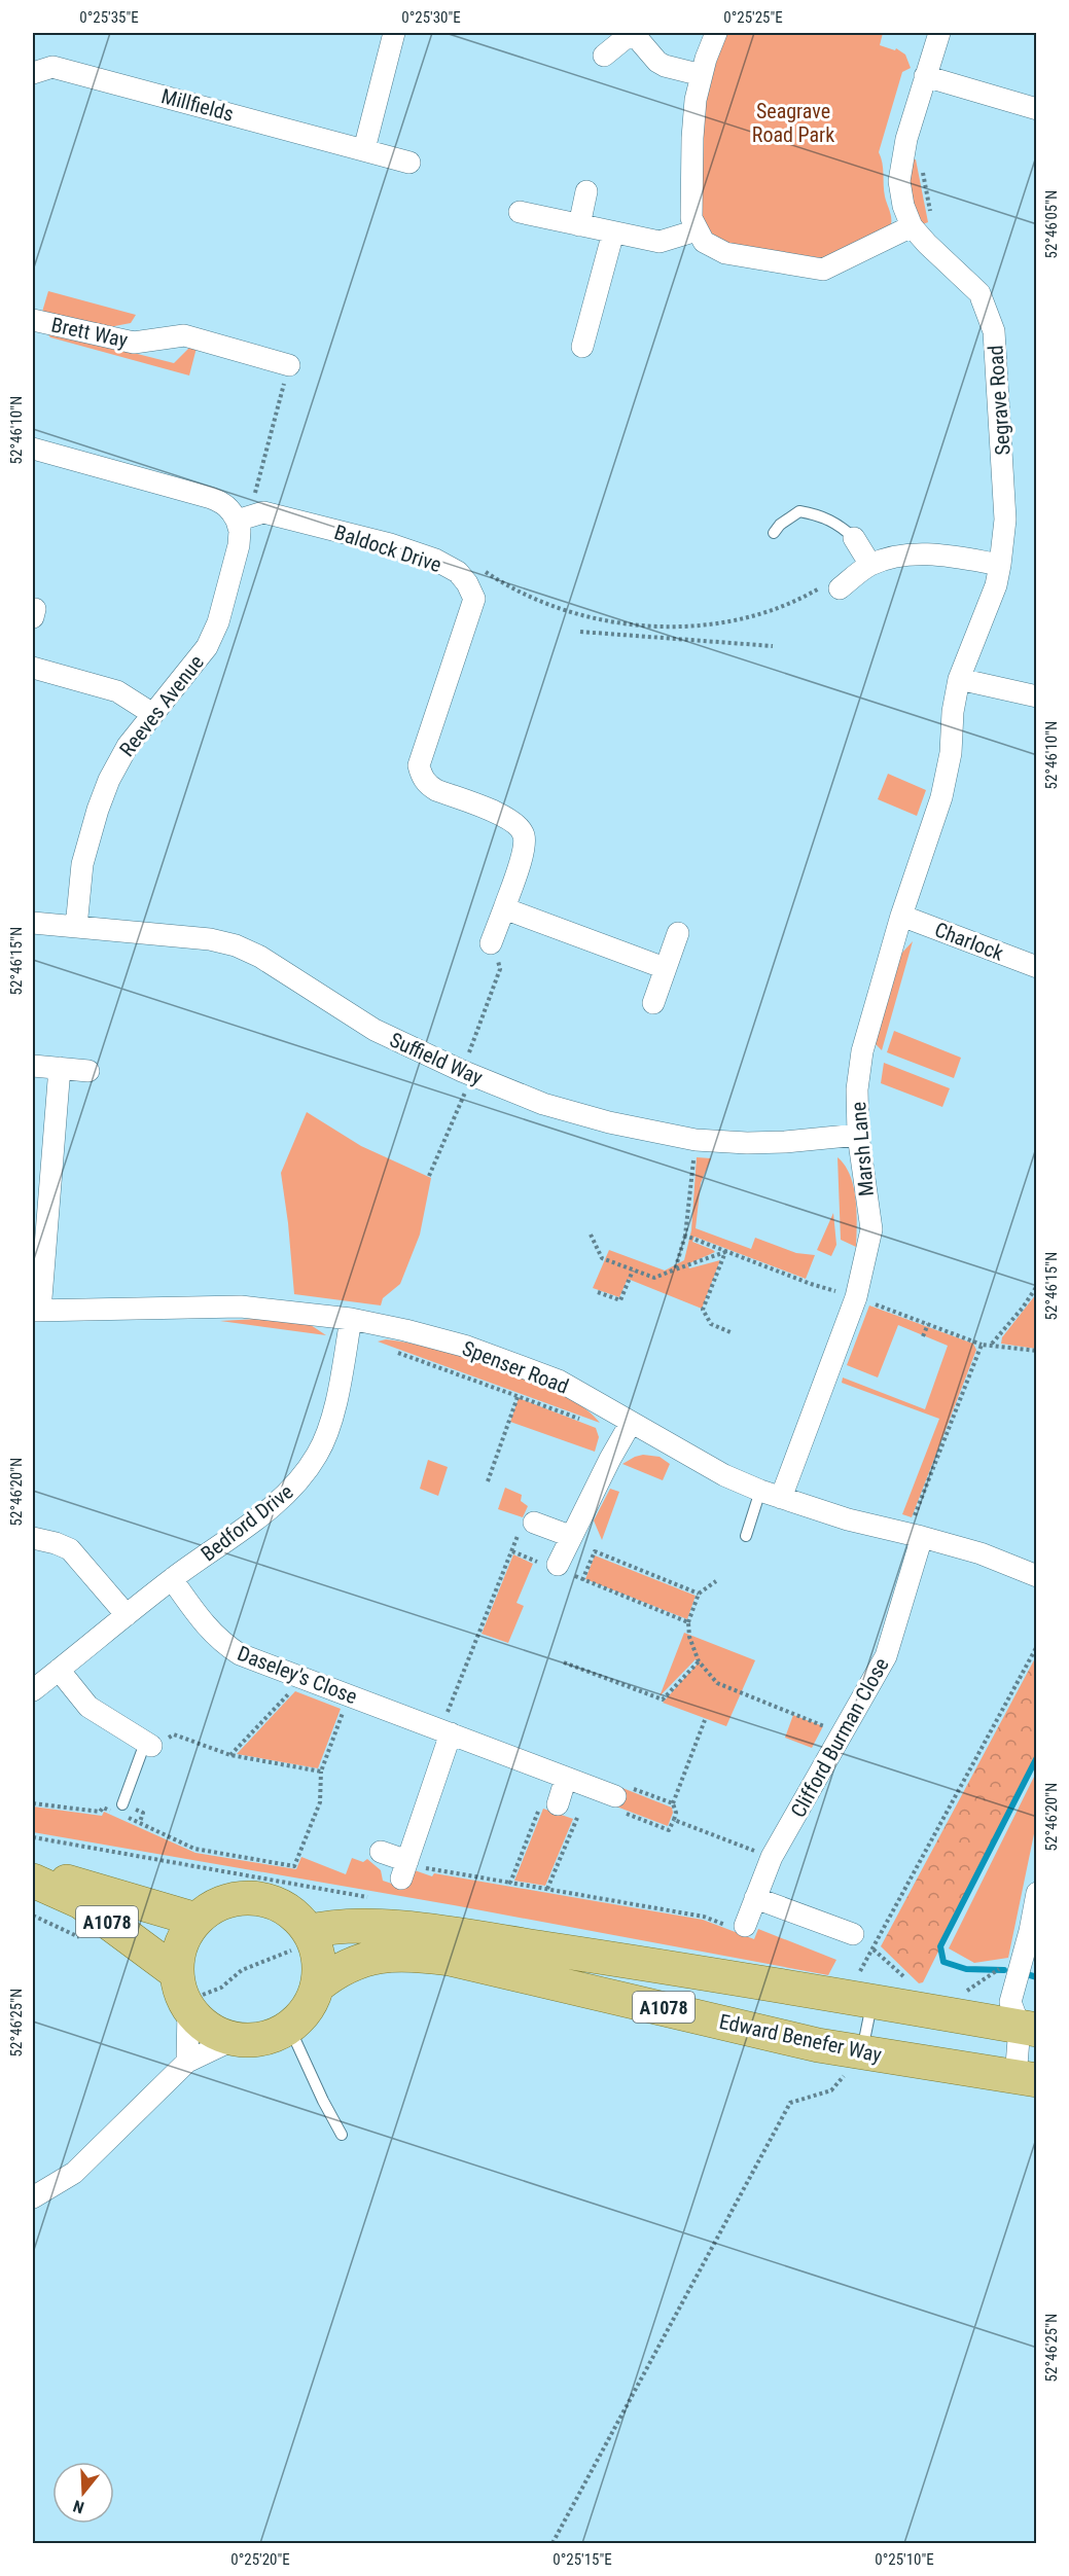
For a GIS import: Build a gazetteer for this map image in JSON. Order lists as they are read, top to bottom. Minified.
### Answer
{"streets":{"main road":["A1078","Edward Benefer Way"],"street":["Millfields","Brett Way","Segrave Road","Baldock Drive","Reeves Avenue","Charlock","Suffield Way","Marsh Lane","Spenser Road","Bedford Drive","Daseley's Close","Clifford Burman Close"]},"crossings":[["Segrave Road","Marsh Lane"],["Baldock Drive","Reeves Avenue"],["Reeves Avenue","Suffield Way"],["Charlock","Marsh Lane"],["Suffield Way","Marsh Lane"],["Marsh Lane","Spenser Road"],["Spenser Road","Bedford Drive"],["Spenser Road","Clifford Burman Close"],["Bedford Drive","Daseley's Close"],["A1078","Edward Benefer Way"]],"parks":["Seagrave Road Park"],"north":"bottom","coordinates":["0°25'35\"E","0°25'30\"E","0°25'25\"E","52°46'05\"N","52°46'10\"N","52°46'15\"N","52°46'20\"N","52°46'25\"N","0°25'20\"E","0°25'15\"E","0°25'10\"E"]}
